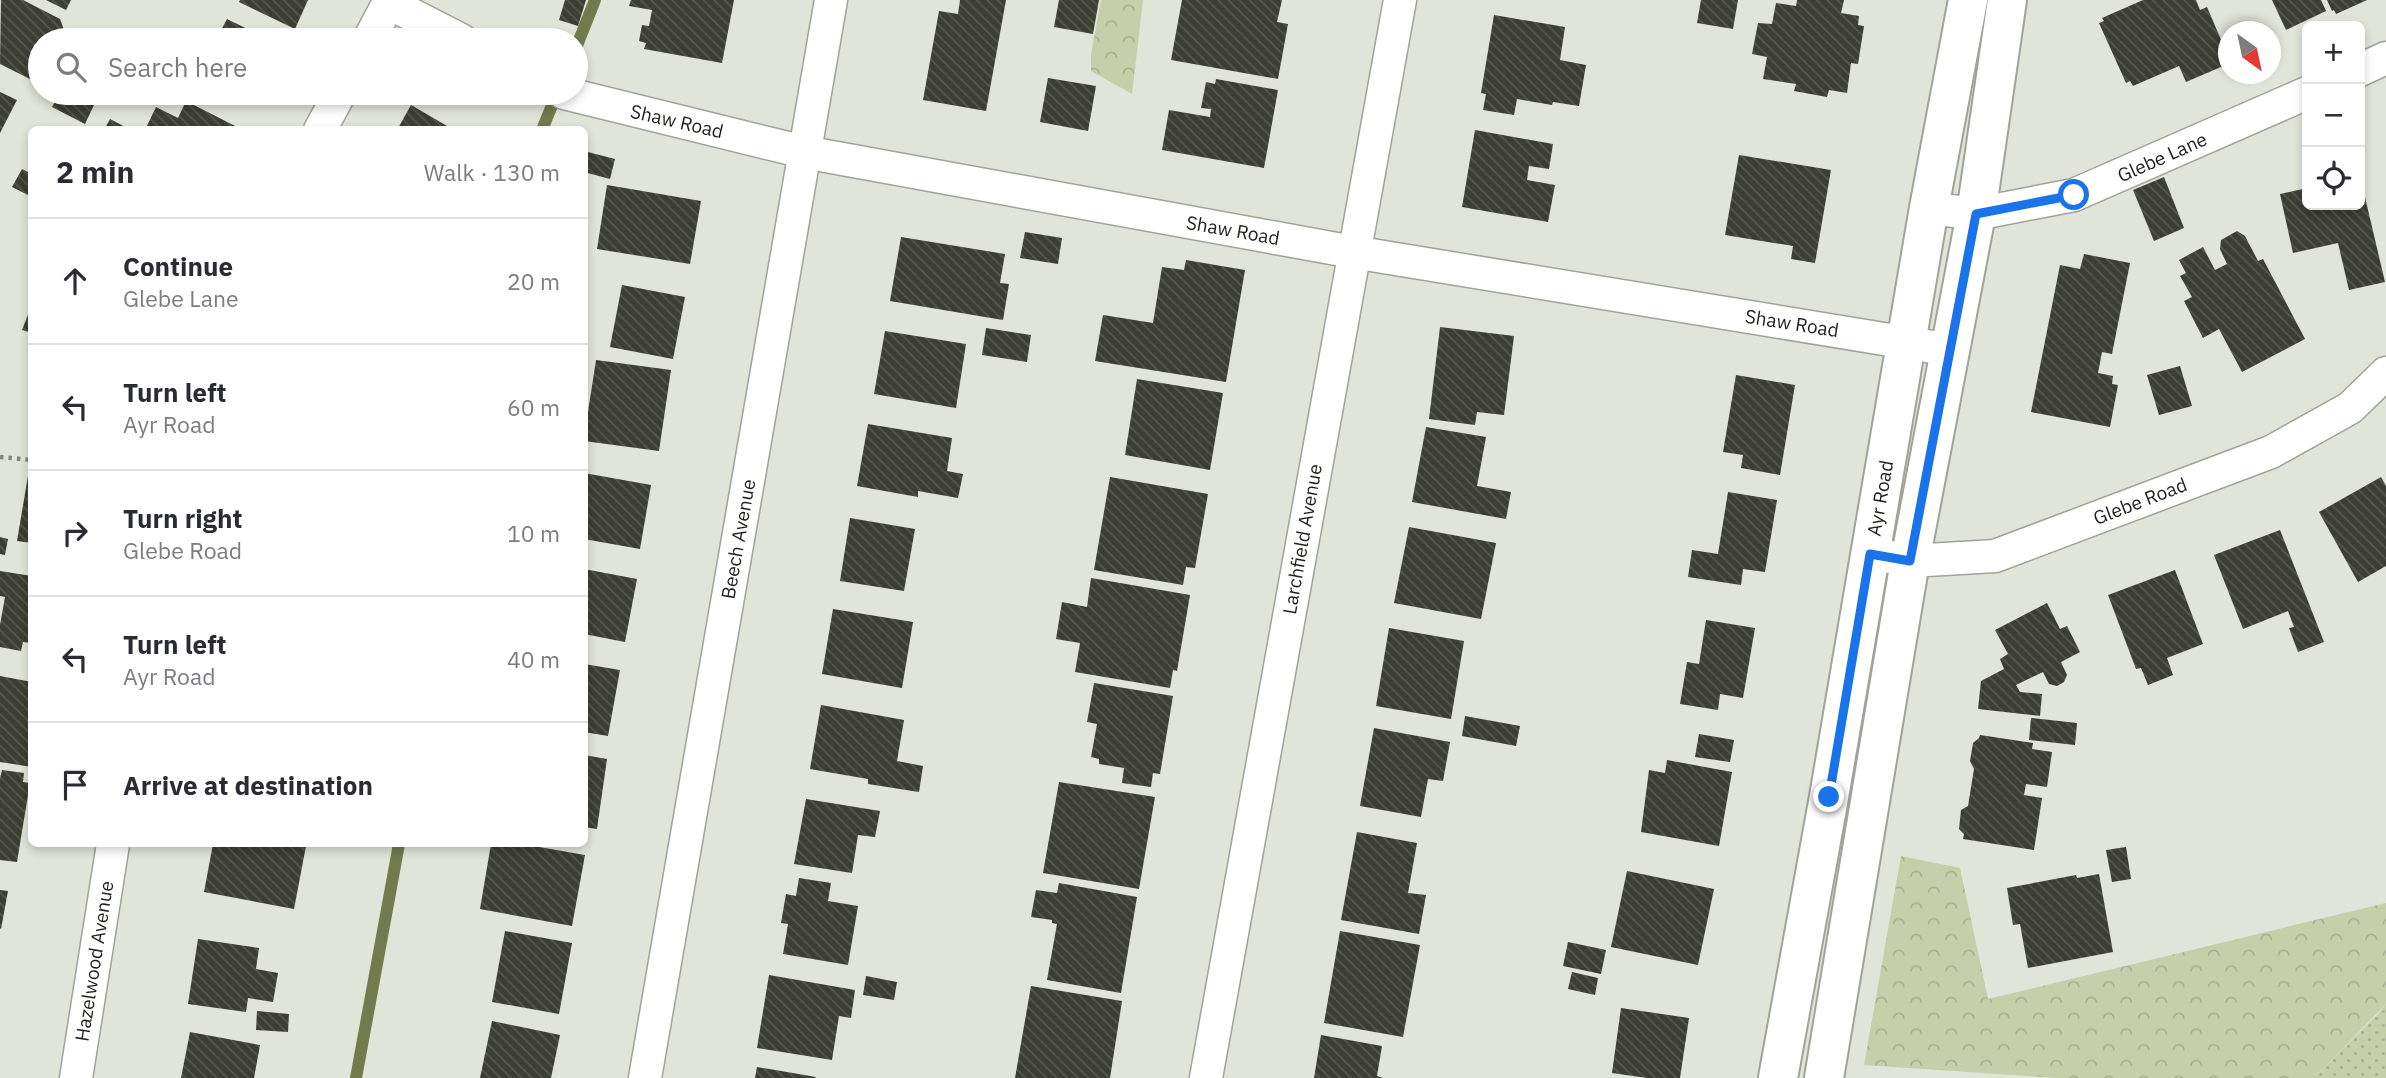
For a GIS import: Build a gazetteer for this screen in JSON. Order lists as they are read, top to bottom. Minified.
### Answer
{"streets":{"main road":["Ayr Road"],"street":["Shaw Road","Glebe Lane","Glebe Road","Beech Avenue","Larchfield Avenue","Hazelwood Avenue"]},"crossings":[["Shaw Road","Ayr Road"],["Shaw Road","Beech Avenue"],["Shaw Road","Larchfield Avenue"],["Glebe Lane","Ayr Road"],["Ayr Road","Glebe Road"]],"north":"bottom right","page":{"map_buttons":["+","−"],"search":"Search here","heading":["2 min","Walk · 130 m"],"list":[["Continue","Glebe Lane","20 m"],["Turn left","Ayr Road","60 m"],["Turn right","Glebe Road","10 m"],["Turn left","Ayr Road","40 m"],"Arrive at destination"]}}
